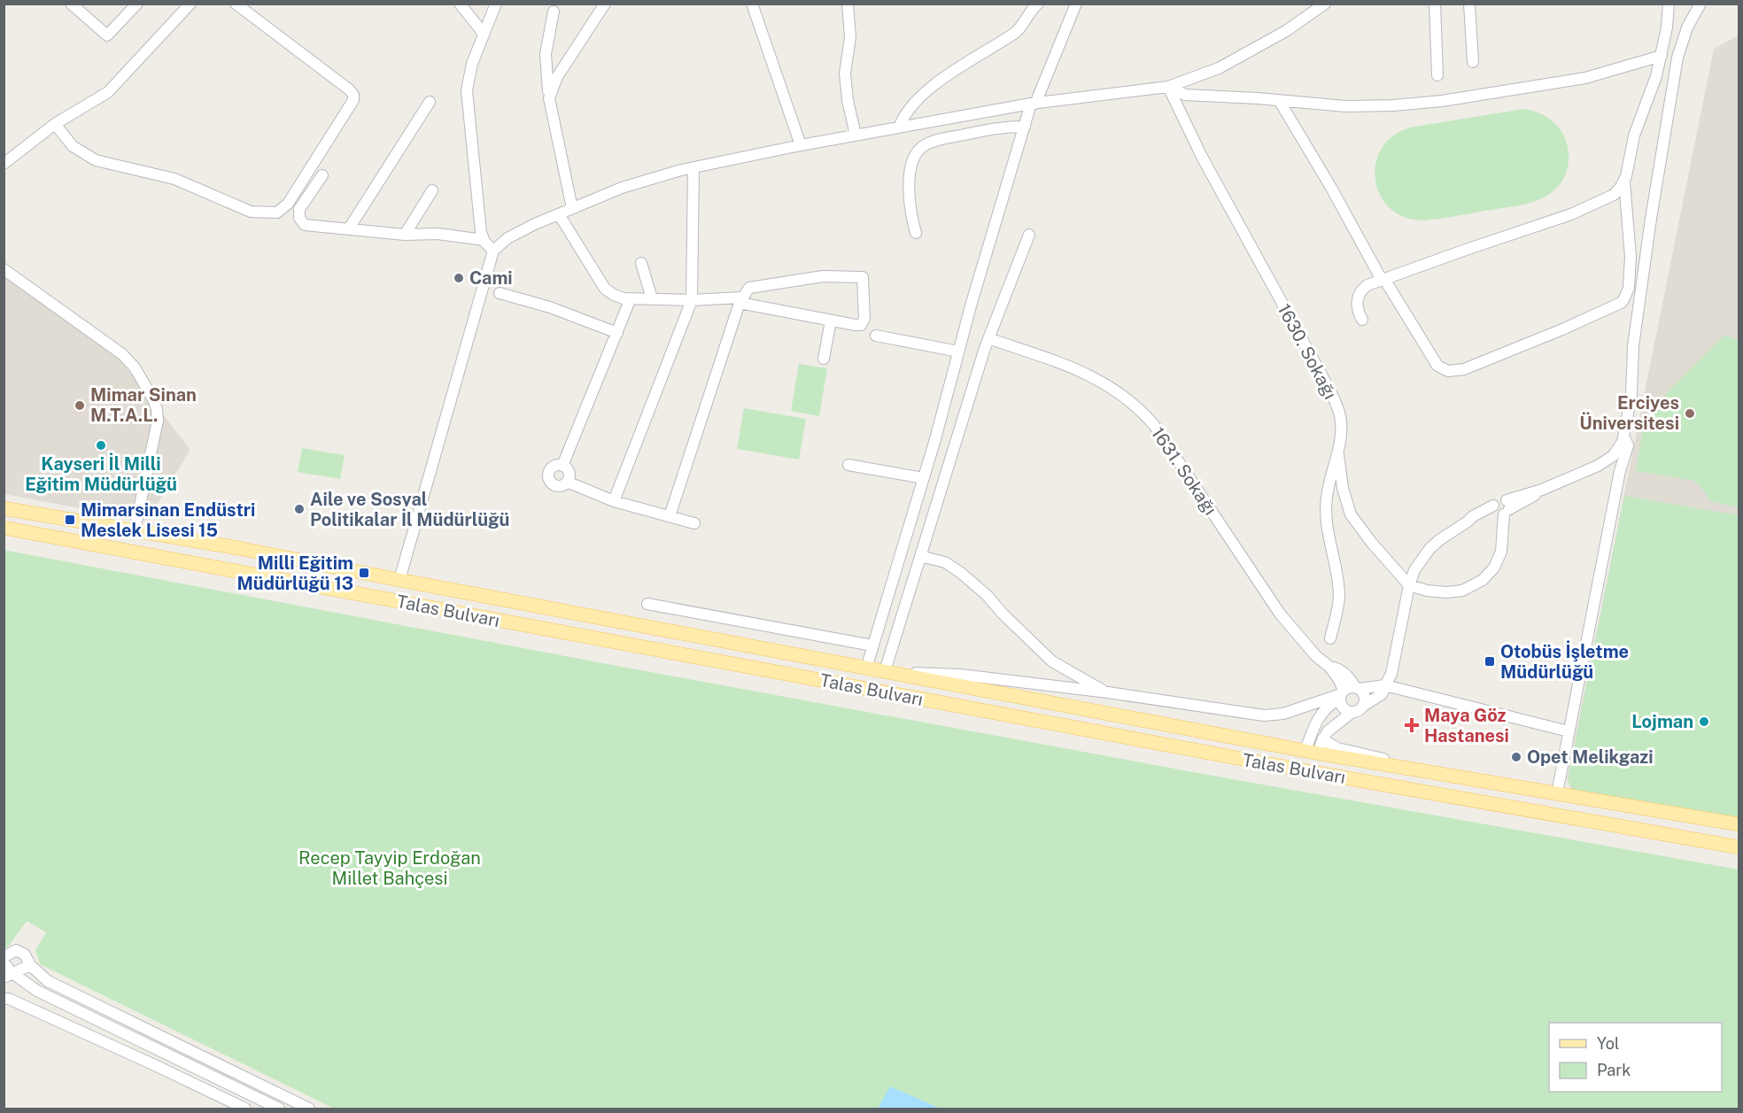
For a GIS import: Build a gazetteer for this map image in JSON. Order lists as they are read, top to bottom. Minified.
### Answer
{"streets":{"main road":["Talas Bulvarı"],"street":["1630. Sokağı","1631. Sokağı"]},"parks":["Recep Tayyip Erdoğan Millet Bahçesi"],"places":{"other":["Cami","Mimar Sinan M.T.A.L.","Erciyes Üniversitesi","Kayseri İl Milli Eğitim Müdürlüğü","Aile ve Sosyal Politikalar İl Müdürlüğü","Lojman","Opet Melikgazi"],"transit":["Mimarsinan Endüstri Meslek Lisesi 15","Milli Eğitim Müdürlüğü 13","Otobüs İşletme Müdürlüğü"],"health":["Maya Göz Hastanesi"]},"legend":["Yol","Park"]}
